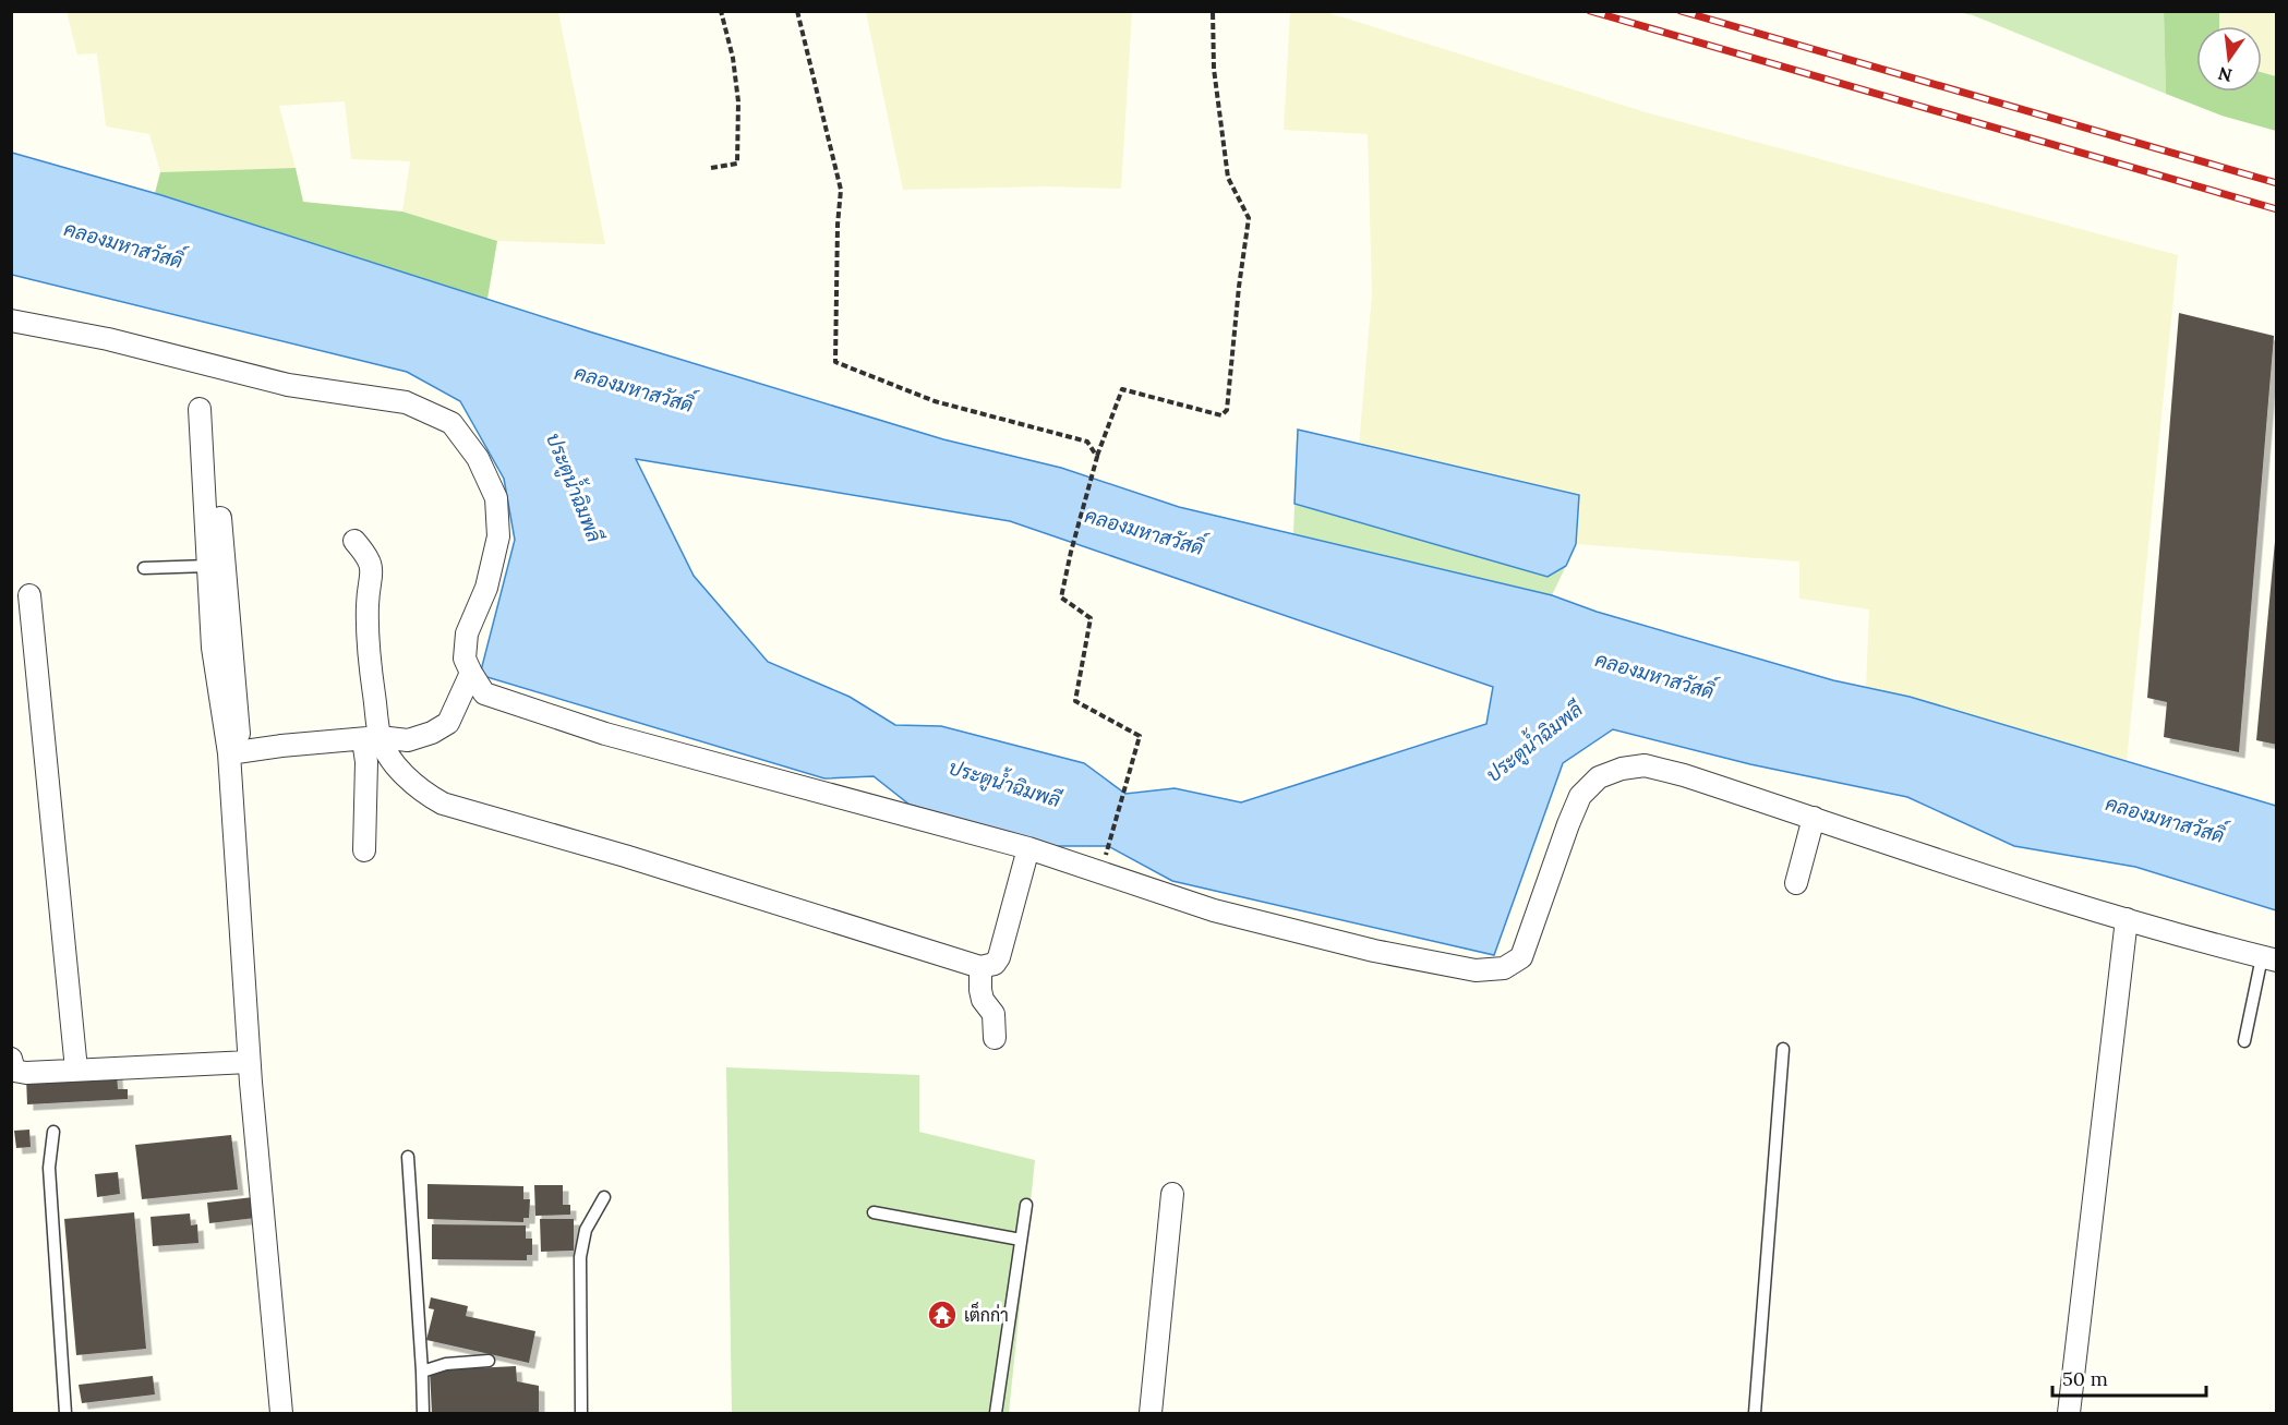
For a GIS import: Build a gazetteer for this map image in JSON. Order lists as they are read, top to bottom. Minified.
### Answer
{"water":["คลองมหาสวัสดิ์","ประตูน้ำฉิมพลี"],"places":{"temple":["เต็กก่า"]},"scale_bar":"50 m","north":"bottom"}
